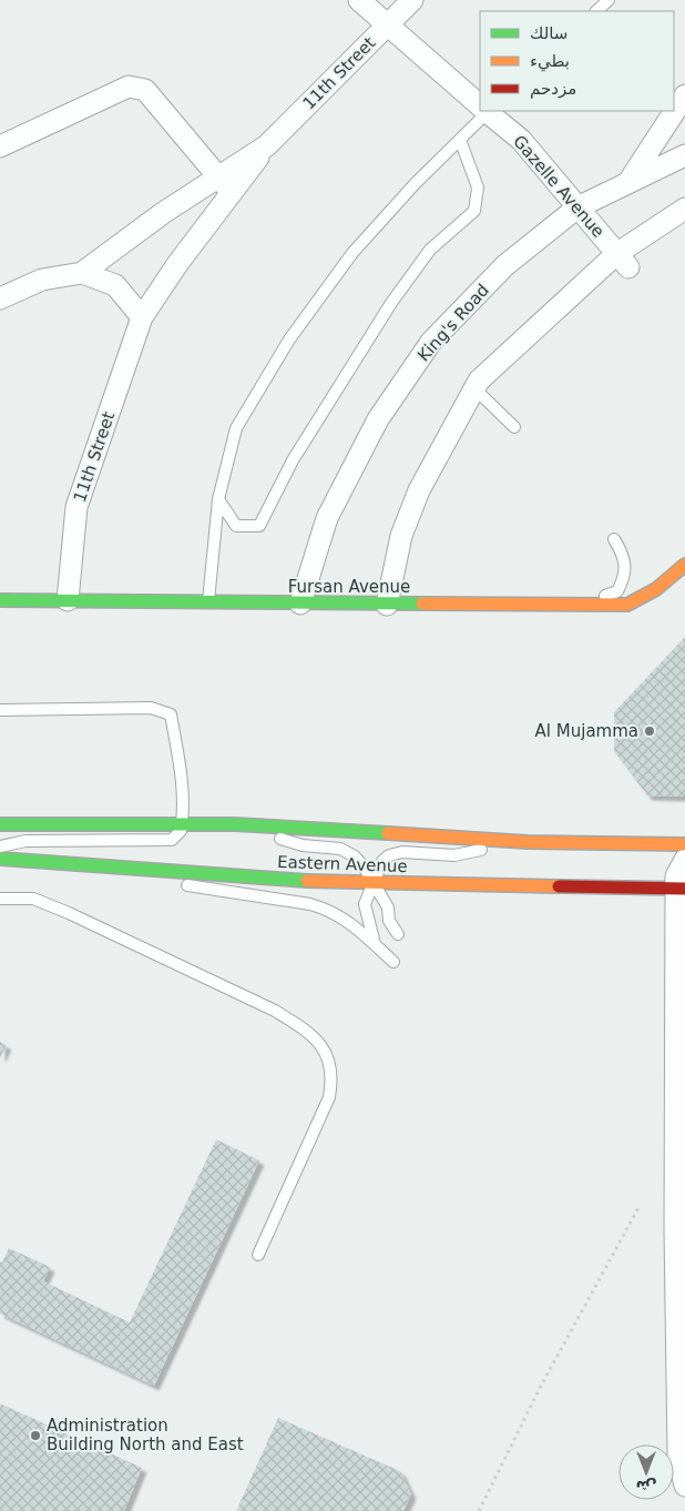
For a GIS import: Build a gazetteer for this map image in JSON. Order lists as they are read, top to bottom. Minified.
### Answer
{"streets":{"main road":["Fursan Avenue","Eastern Avenue"],"street":["11th Street","Gazelle Avenue","King's Road"]},"crossings":[["11th Street","Gazelle Avenue"],["11th Street","Fursan Avenue"],["Gazelle Avenue","King's Road"],["King's Road","Fursan Avenue"]],"places":["Al Mujamma","Administration Building North and East"],"legend":["سالك","بطيء","مزدحم"],"north":"bottom"}
